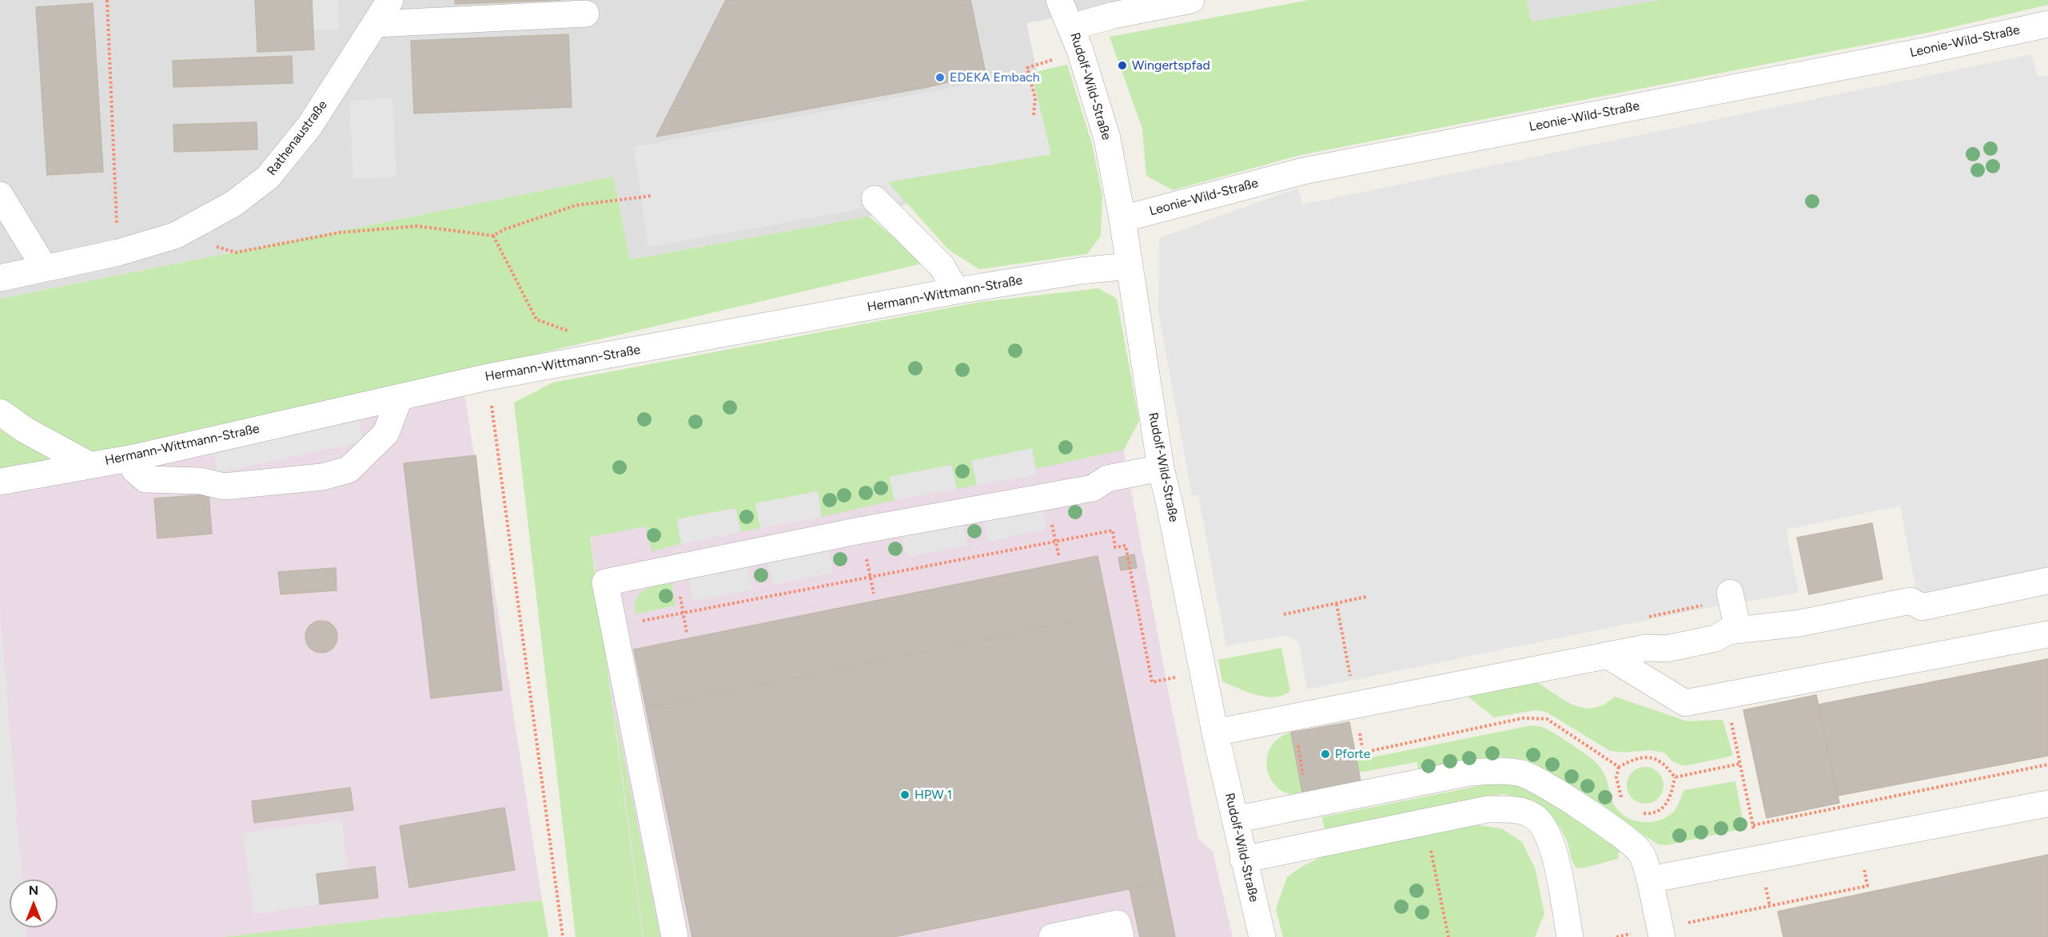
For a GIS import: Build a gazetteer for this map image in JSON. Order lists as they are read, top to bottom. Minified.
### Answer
{"streets":{"street":["Leonie-Wild-Straße","Rudolf-Wild-Straße","Rathenaustraße","Hermann-Wittmann-Straße"]},"crossings":[["Leonie-Wild-Straße","Rudolf-Wild-Straße"],["Rudolf-Wild-Straße","Hermann-Wittmann-Straße"]],"places":["Wingertspfad","EDEKA Embach","Pforte","HPW 1"],"north":"top"}
